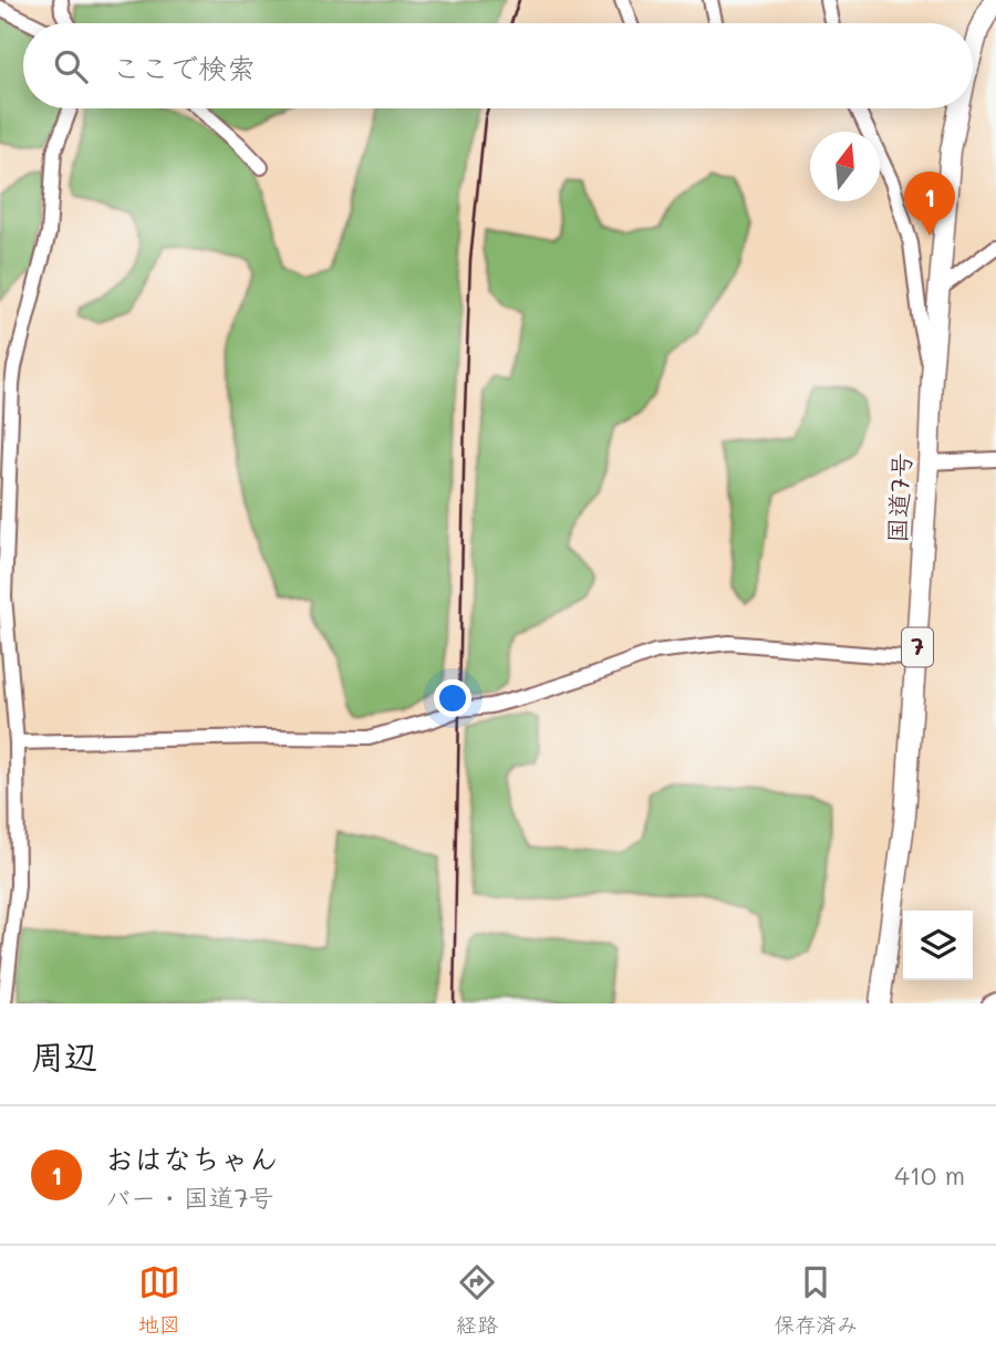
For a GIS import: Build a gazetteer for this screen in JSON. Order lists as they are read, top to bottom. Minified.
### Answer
{"streets":{"highway":["国道7号","7"]},"north":"top","page":{"search":"ここで検索","pins":"1","heading":"周辺","list":[{"mark":"1","name":"おはなちゃん","note":"バー · 国道7号","value":"410 m"}],"nav":["地図","経路","保存済み"]}}
